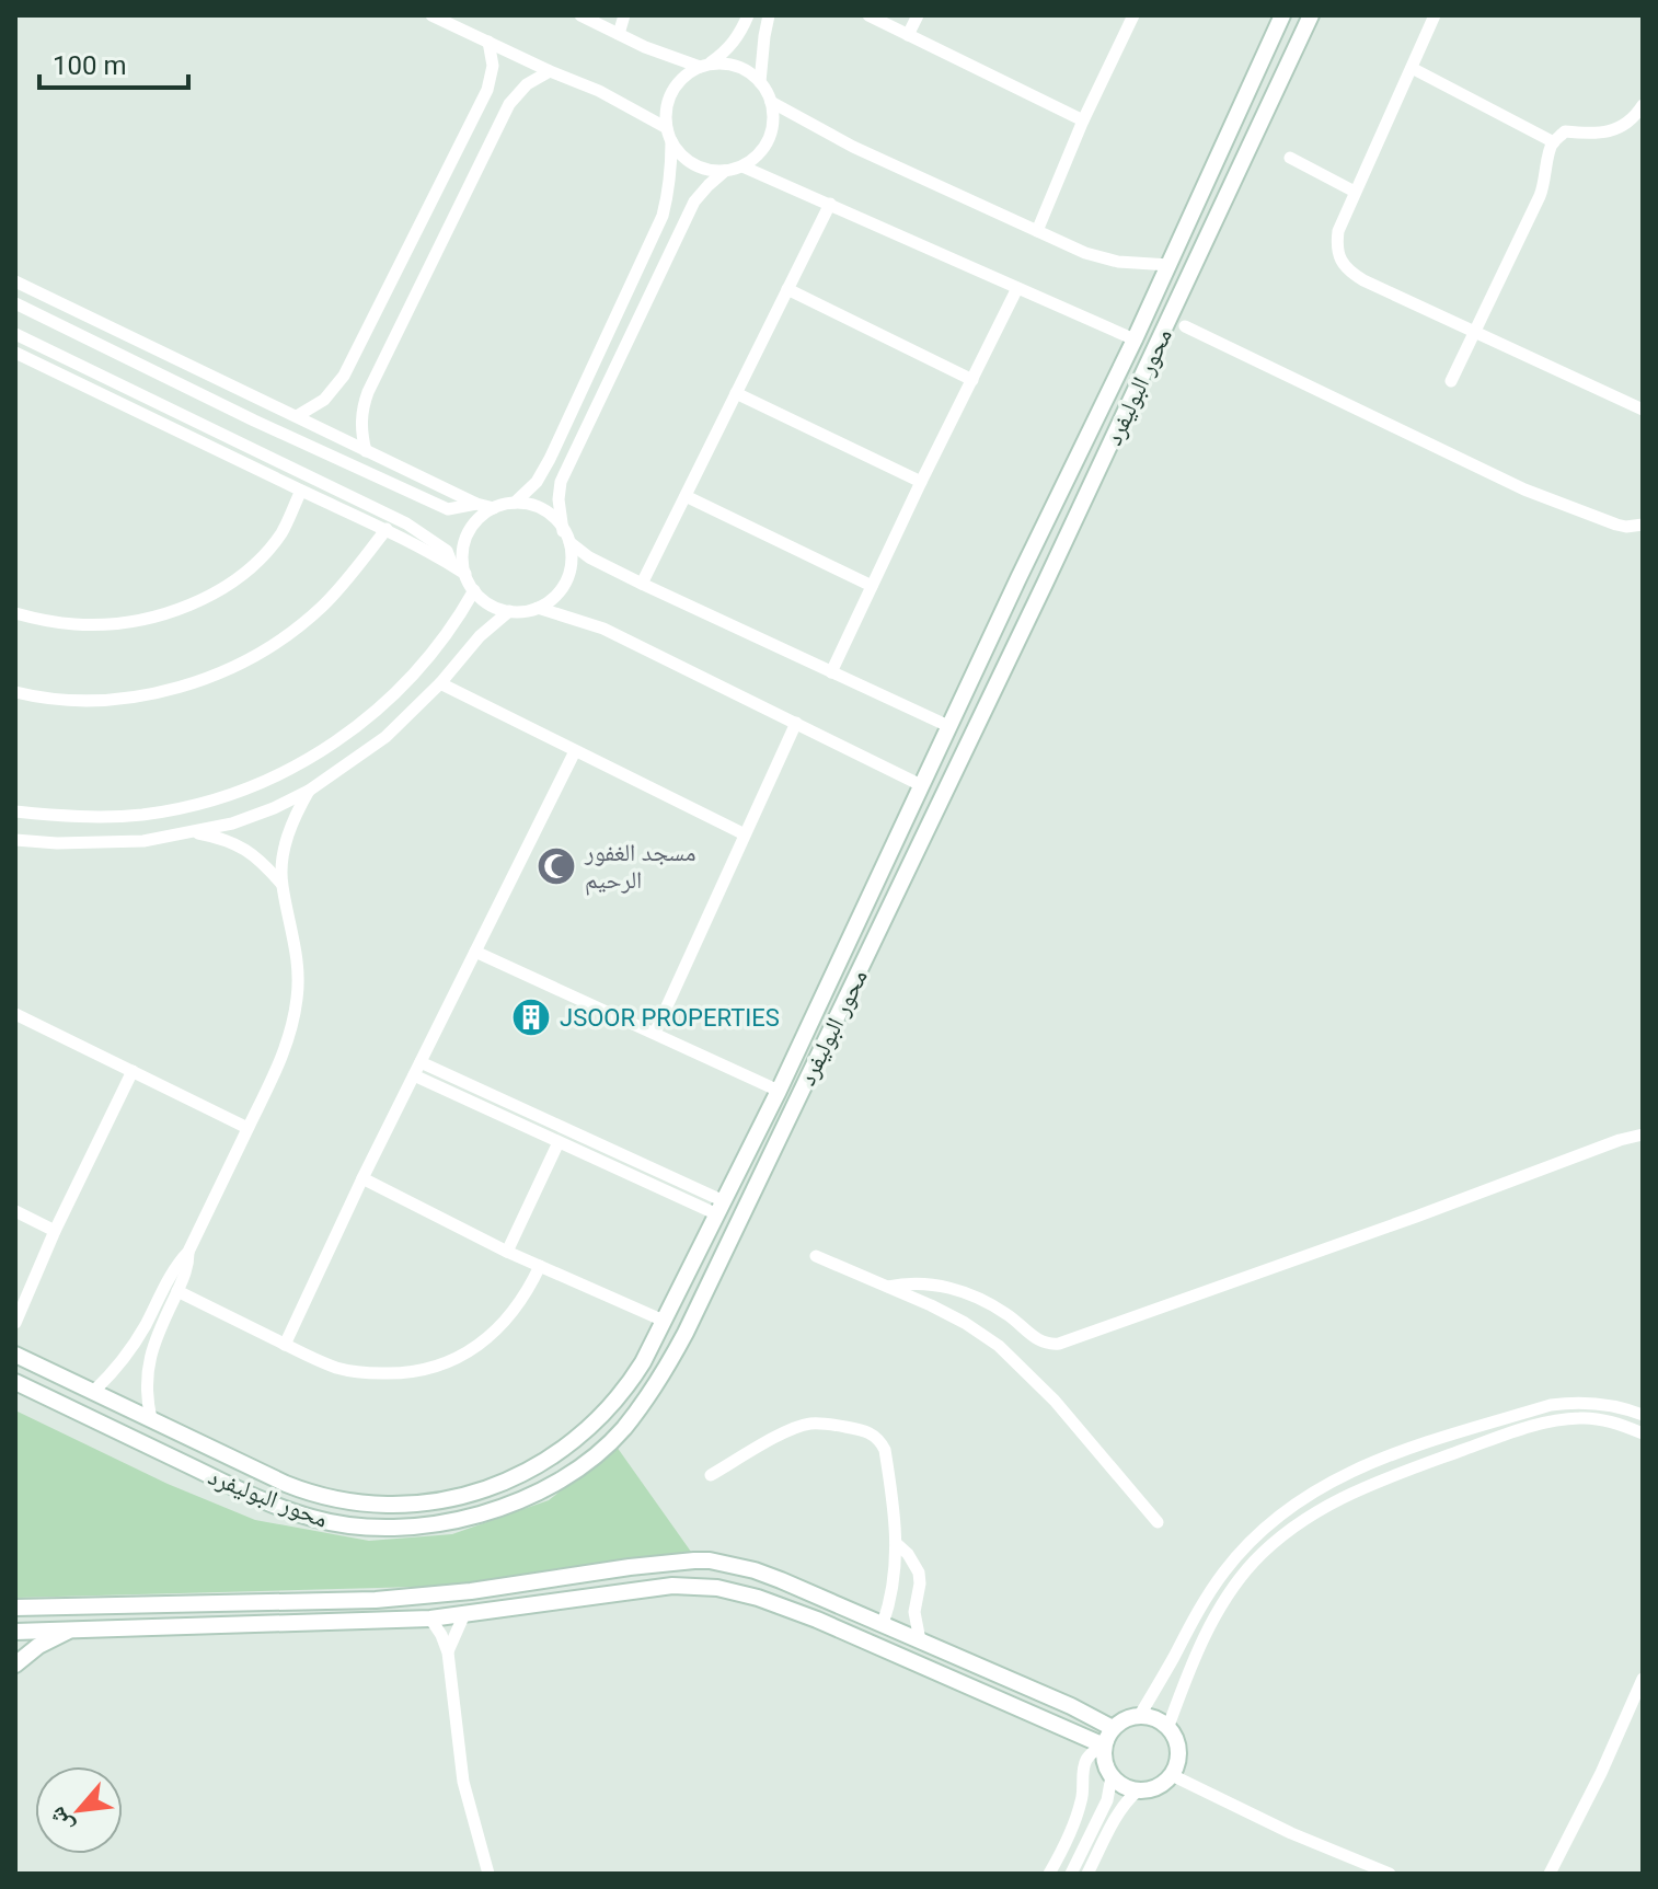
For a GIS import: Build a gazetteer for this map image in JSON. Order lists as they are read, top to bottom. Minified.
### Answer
{"streets":{"street":["محور البوليفرد"]},"places":{"mosque":["مسجد الغفور الرحيم"],"building":["JSOOR PROPERTIES"]},"scale_bar":"100 m","north":"bottom left"}
